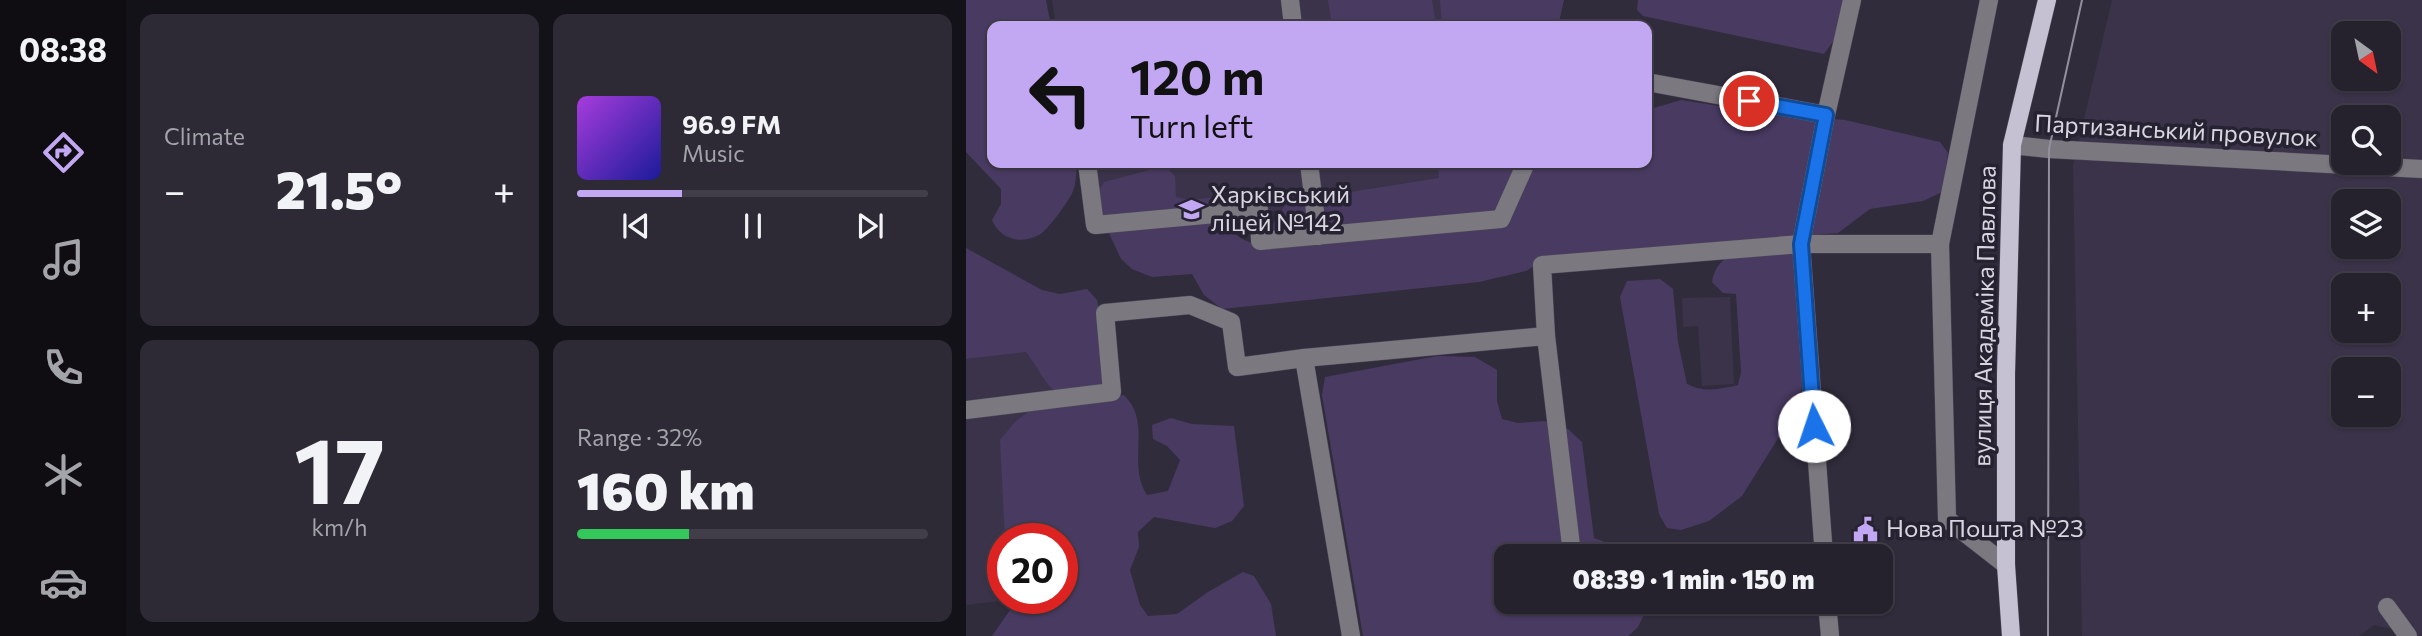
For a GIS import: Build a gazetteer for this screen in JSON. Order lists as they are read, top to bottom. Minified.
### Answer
{"streets":{"main road":["вулиця Академіка Павлова"],"street":["Партизанський провулок"]},"crossings":[["Партизанський провулок","вулиця Академіка Павлова"]],"places":{"school or university":["Харківський ліцей №142"],"public building":["Нова Пошта №23"]},"north":"bottom right","page":{"tabs":"08:38","tile":["Climate",["17","km/h"],["Range · 32%","160 km"]],"map_buttons":["+","−"],"turn":["120 m","Turn left"],"song":["96.9 FM","Music"],"heat":["−","21.5°","+"],"limit":"20","trip":"08:39 · 1 min · 150 m"}}
